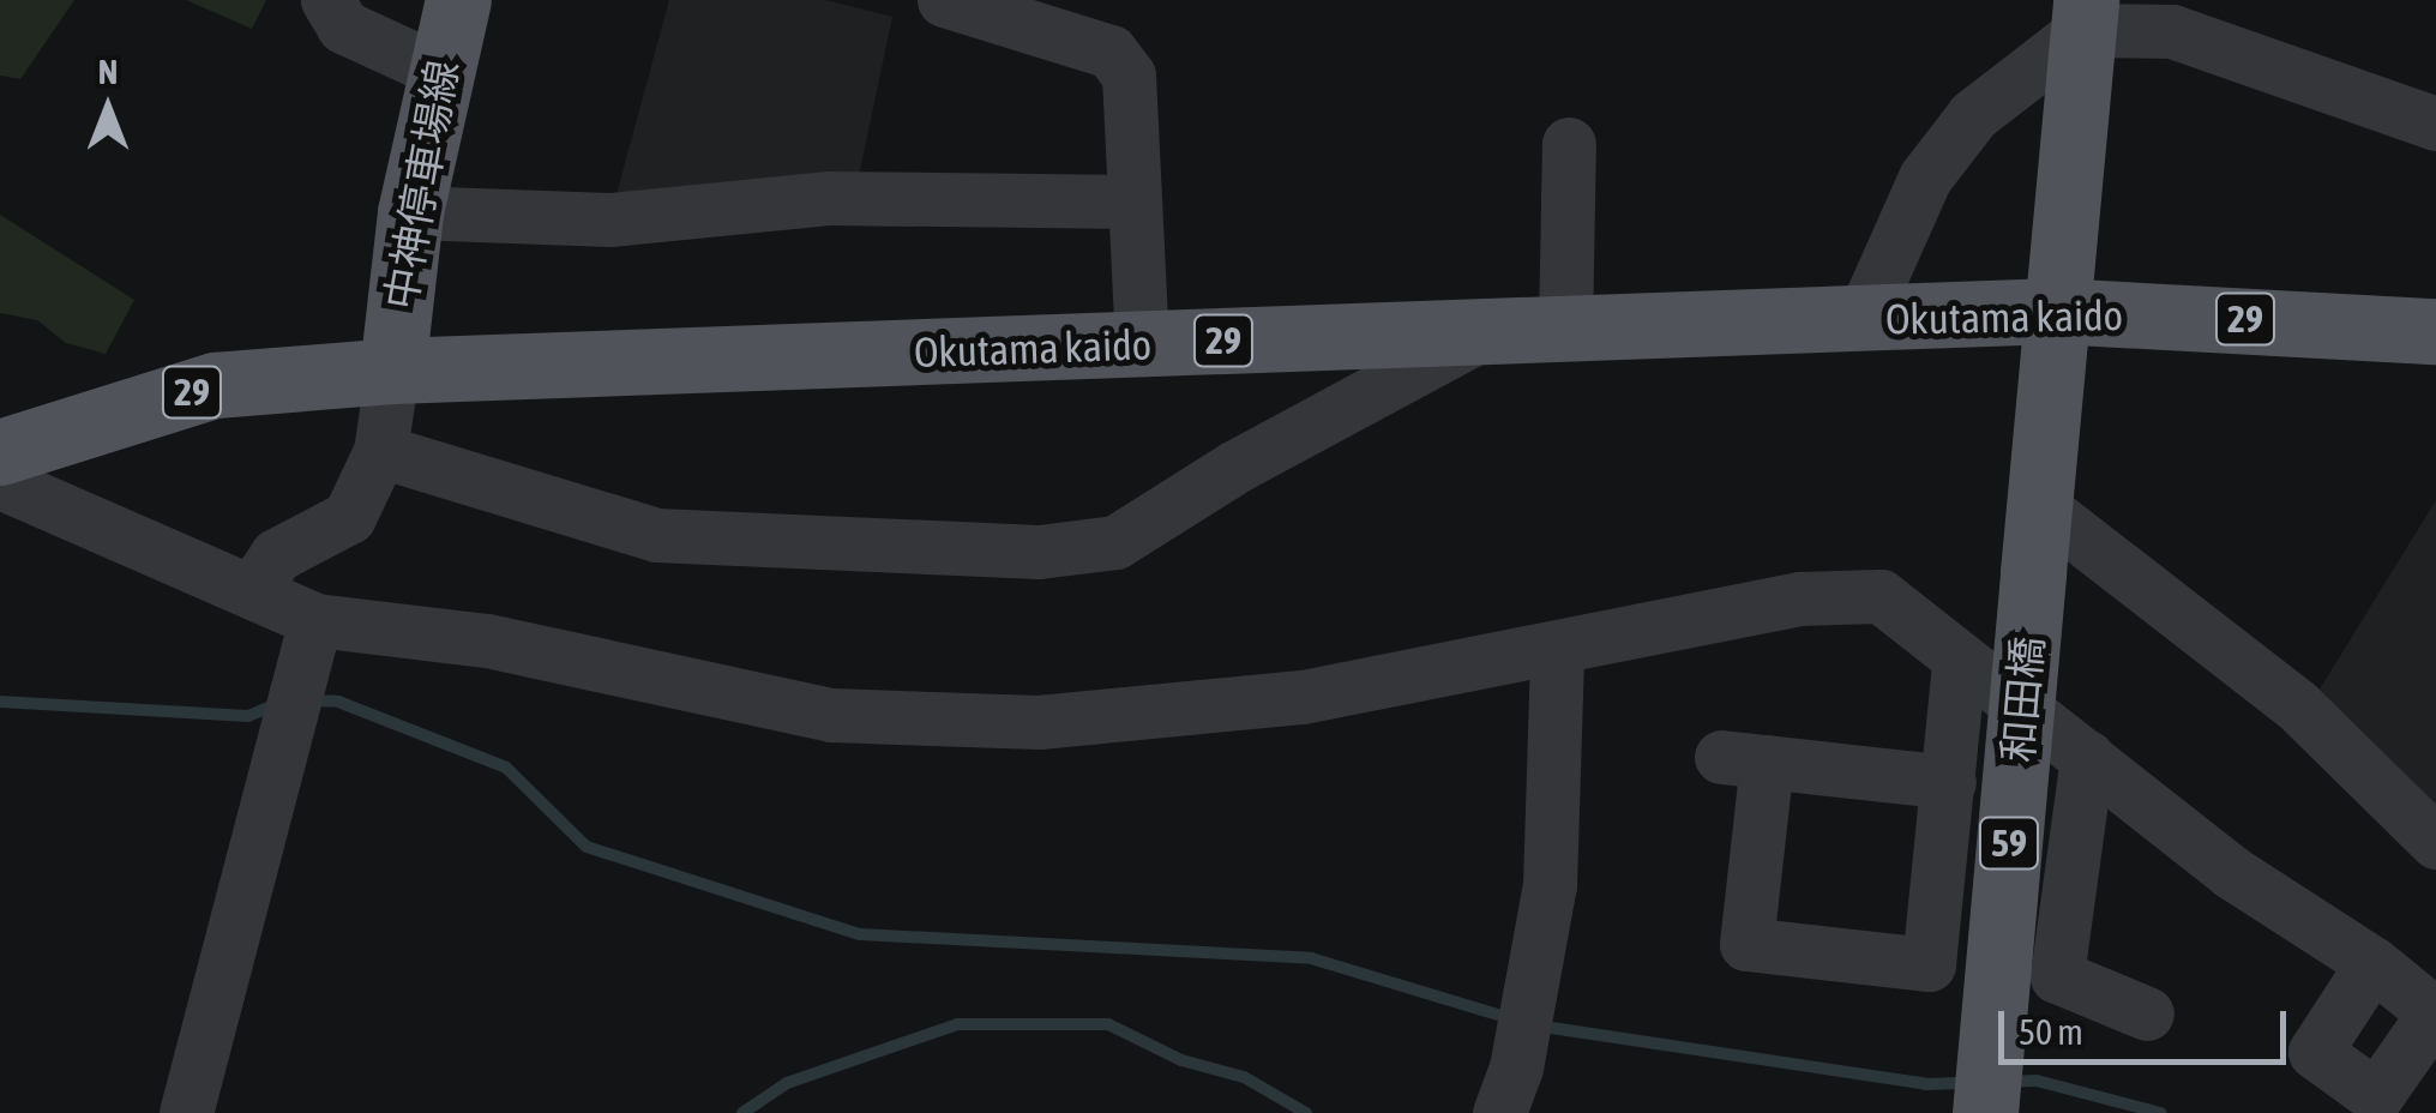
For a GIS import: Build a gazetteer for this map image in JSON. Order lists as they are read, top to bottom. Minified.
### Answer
{"streets":{"main road":["中神停車場線","Okutama kaido","29","和田橋","59"]},"crossings":[["中神停車場線","Okutama kaido"],["Okutama kaido","59"],["和田橋","59"]],"scale_bar":"50 m","north":"top"}
